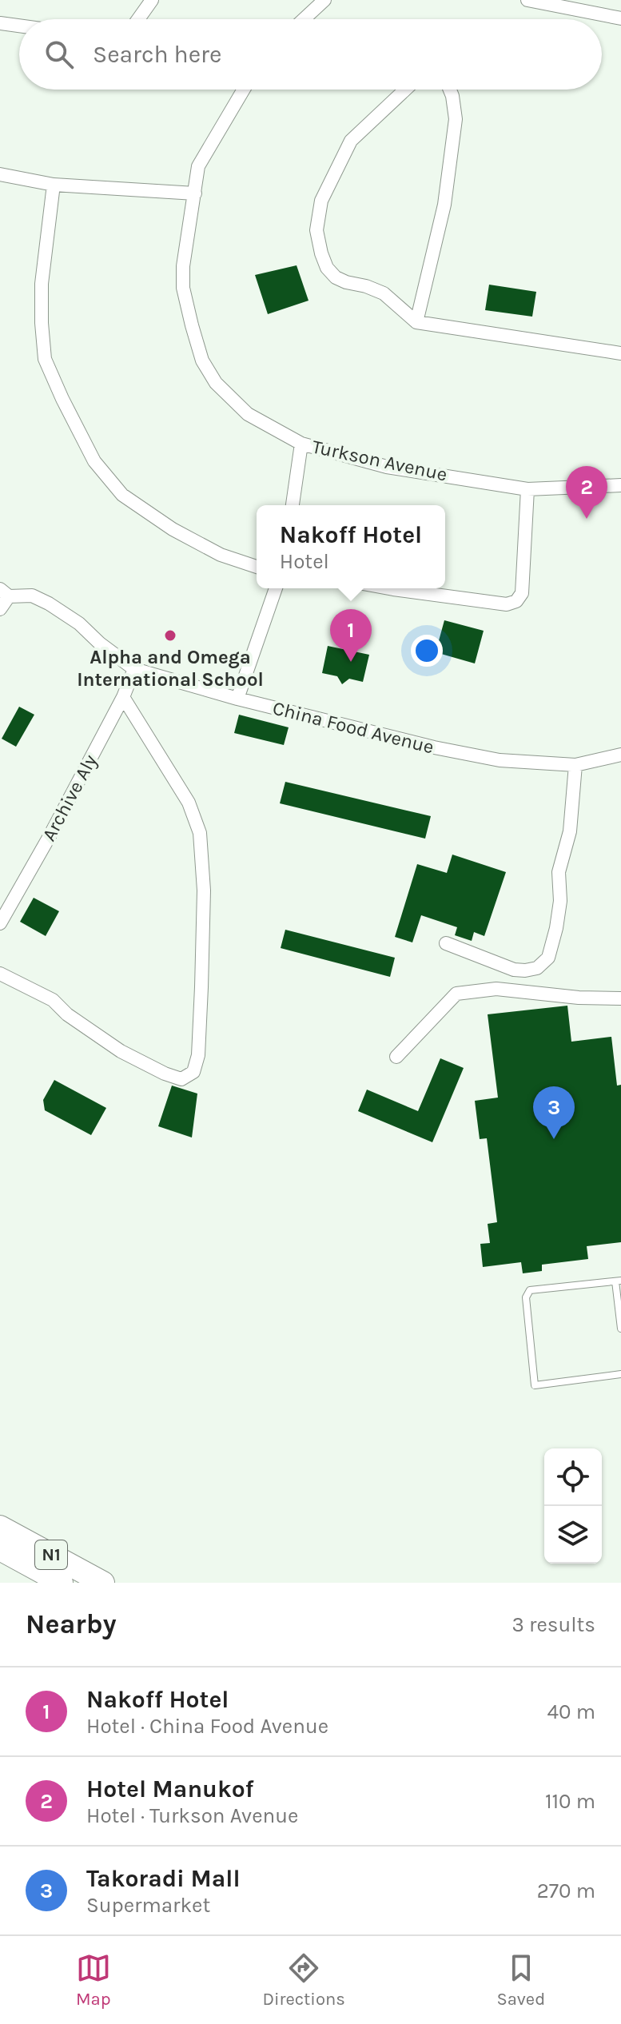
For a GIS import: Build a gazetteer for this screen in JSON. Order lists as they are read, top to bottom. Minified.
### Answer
{"streets":{"highway":["N1"],"street":["Turkson Avenue","China Food Avenue","Archive Aly"]},"crossings":[["China Food Avenue","Archive Aly"]],"places":["Alpha and Omega International School"],"page":{"search":"Search here","pins":["2","1","3"],"popup":["Nakoff Hotel","Hotel"],"heading":["Nearby","3 results"],"list":[{"mark":"1","name":"Nakoff Hotel","note":"Hotel · China Food Avenue","value":"40 m"},{"mark":"2","name":"Hotel Manukof","note":"Hotel · Turkson Avenue","value":"110 m"},{"mark":"3","name":"Takoradi Mall","note":"Supermarket","value":"270 m"}],"nav":["Map","Directions","Saved"]}}
